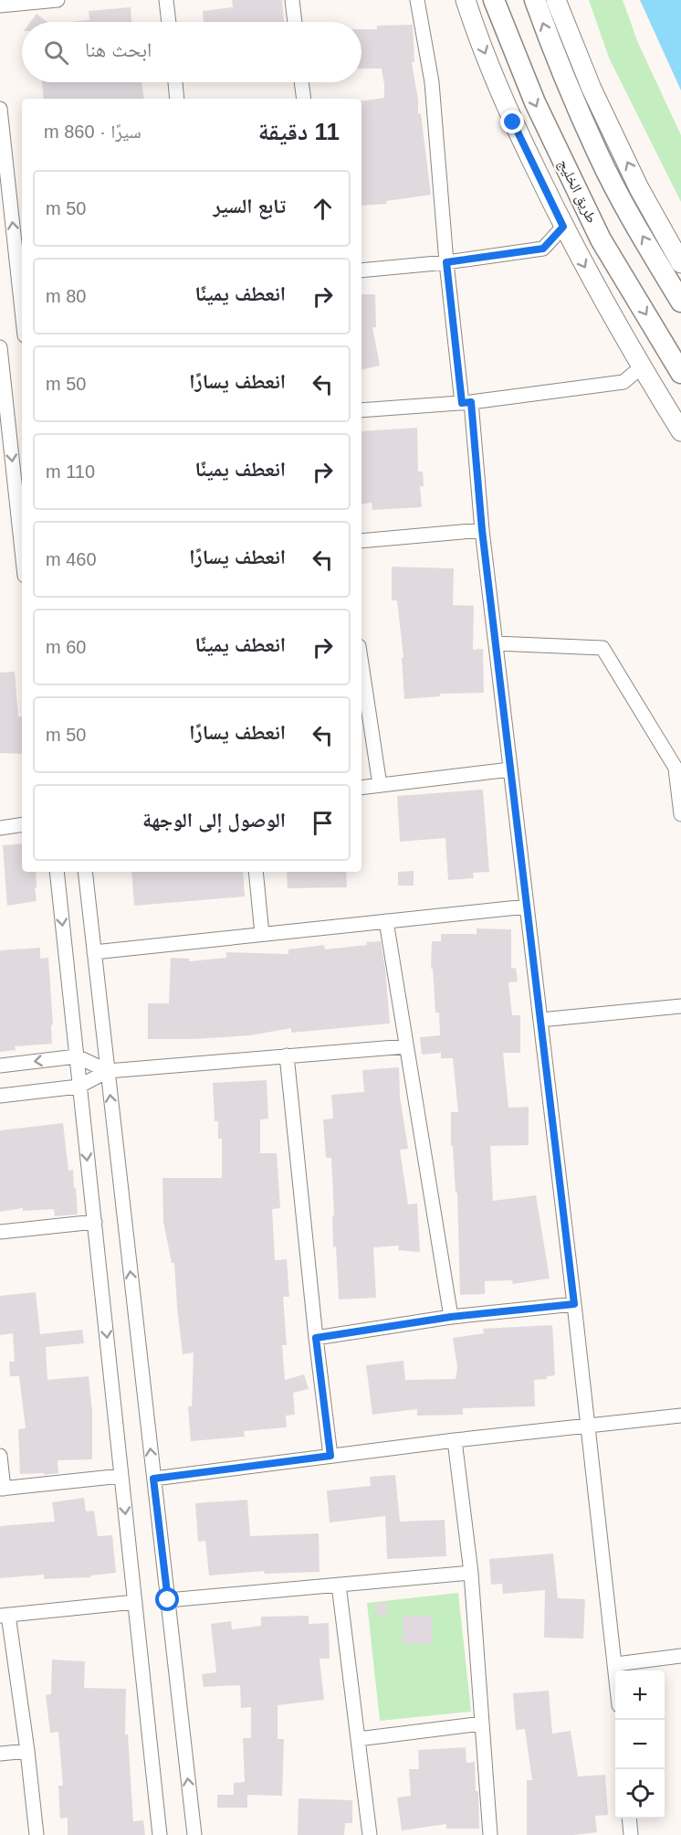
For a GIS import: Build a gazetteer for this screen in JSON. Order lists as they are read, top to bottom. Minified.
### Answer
{"streets":{"main road":["طريق الخليج"]},"page":{"search":"ابحث هنا","heading":["11 دقيقة","سيرًا · 860 m"],"list":[["تابع السير","50 m"],["انعطف يمينًا","80 m"],["انعطف يسارًا","50 m"],["انعطف يمينًا","110 m"],["انعطف يسارًا","460 m"],["انعطف يمينًا","60 m"],["انعطف يسارًا","50 m"],"الوصول إلى الوجهة"],"map_buttons":["+","−"]}}
